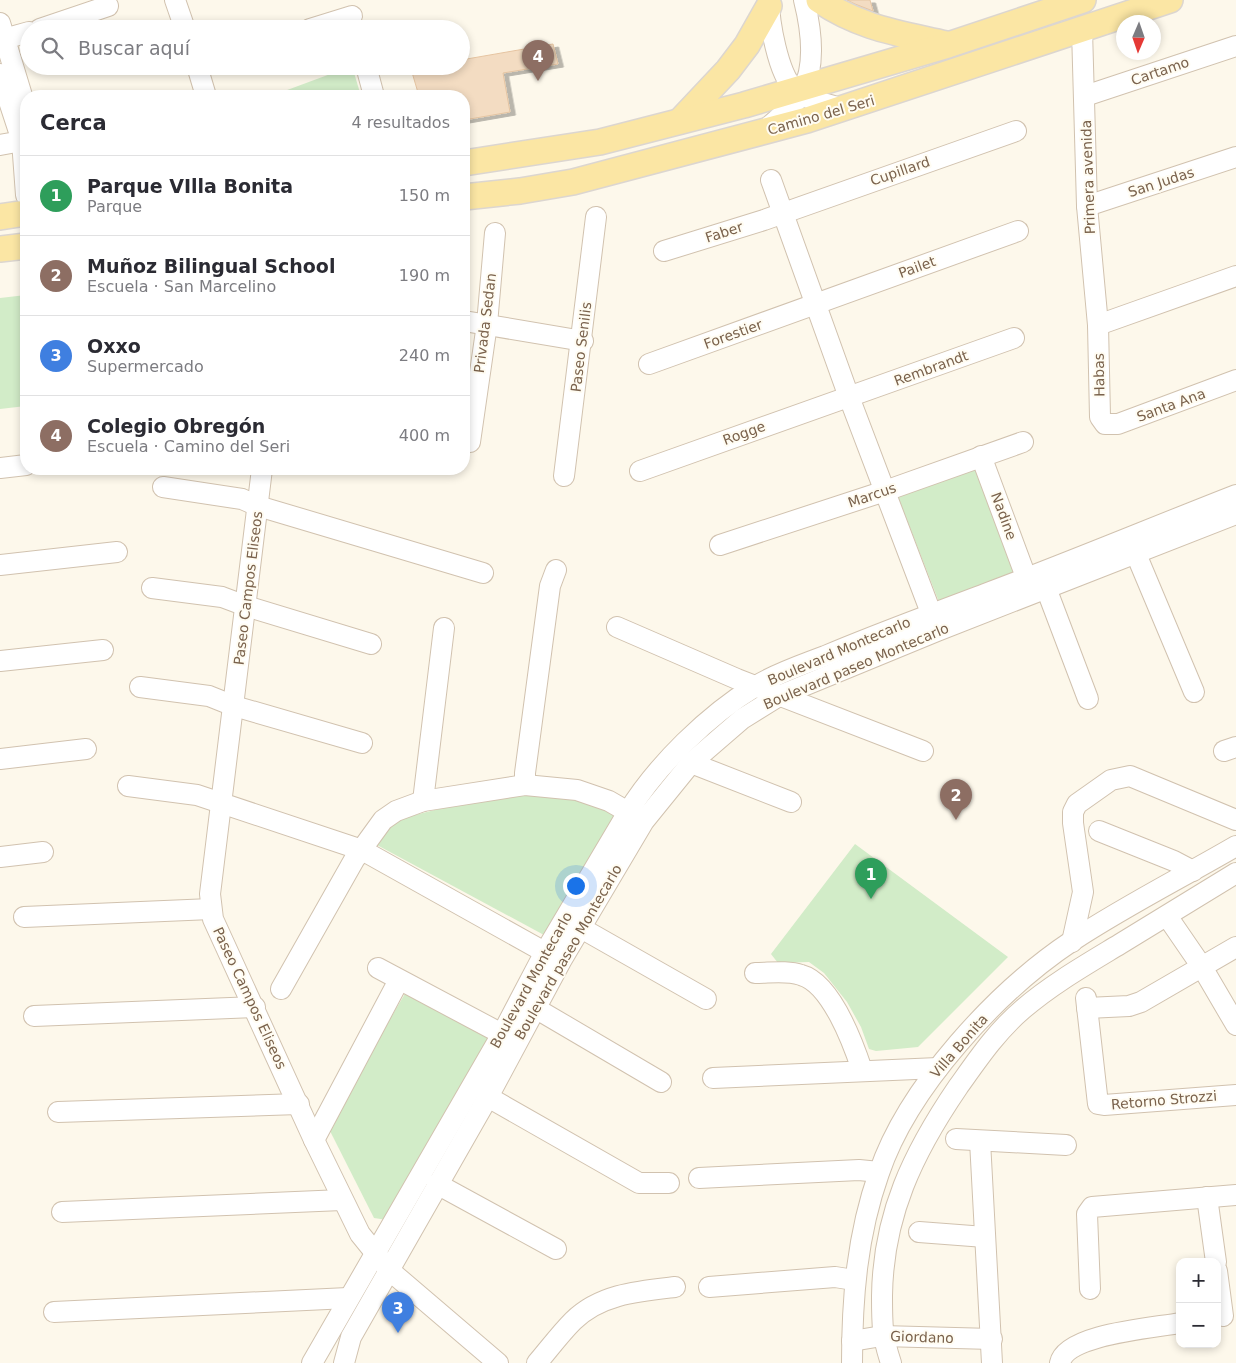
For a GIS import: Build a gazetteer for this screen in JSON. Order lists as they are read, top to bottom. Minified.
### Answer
{"streets":{"main road":["Camino del Seri"],"street":["Cartamo","Cupillard","Primera avenida","San Judas","Faber","Pailet","Privada Sedan","Forestier","Paseo Senilis","Rembrandt","Habas","Santa Ana","Rogge","Marcus","Nadine","Paseo Campos Eliseos","Boulevard Montecarlo","Boulevard paseo Montecarlo","Villa Bonita","Retorno Strozzi","Giordano"]},"crossings":[["Cartamo","Primera avenida"],["Camino del Seri","Primera avenida"],["Cupillard","Faber"],["Primera avenida","San Judas"],["Primera avenida","Habas"],["Pailet","Forestier"],["Rembrandt","Rogge"],["Habas","Santa Ana"],["Marcus","Nadine"],["Nadine","Boulevard Montecarlo"],["Paseo Campos Eliseos","Boulevard Montecarlo"],["Paseo Campos Eliseos","Boulevard paseo Montecarlo"],["Boulevard Montecarlo","Boulevard paseo Montecarlo"],["Villa Bonita","Giordano"]],"north":"bottom","page":{"search":"Buscar aquí","pins":["4","2","1","3"],"heading":["Cerca","4 resultados"],"list":[{"mark":"1","name":"Parque VIlla Bonita","note":"Parque","value":"150 m"},{"mark":"2","name":"Muñoz Bilingual School","note":"Escuela · San Marcelino","value":"190 m"},{"mark":"3","name":"Oxxo","note":"Supermercado","value":"240 m"},{"mark":"4","name":"Colegio Obregón","note":"Escuela · Camino del Seri","value":"400 m"}],"map_buttons":["+","−"]}}
